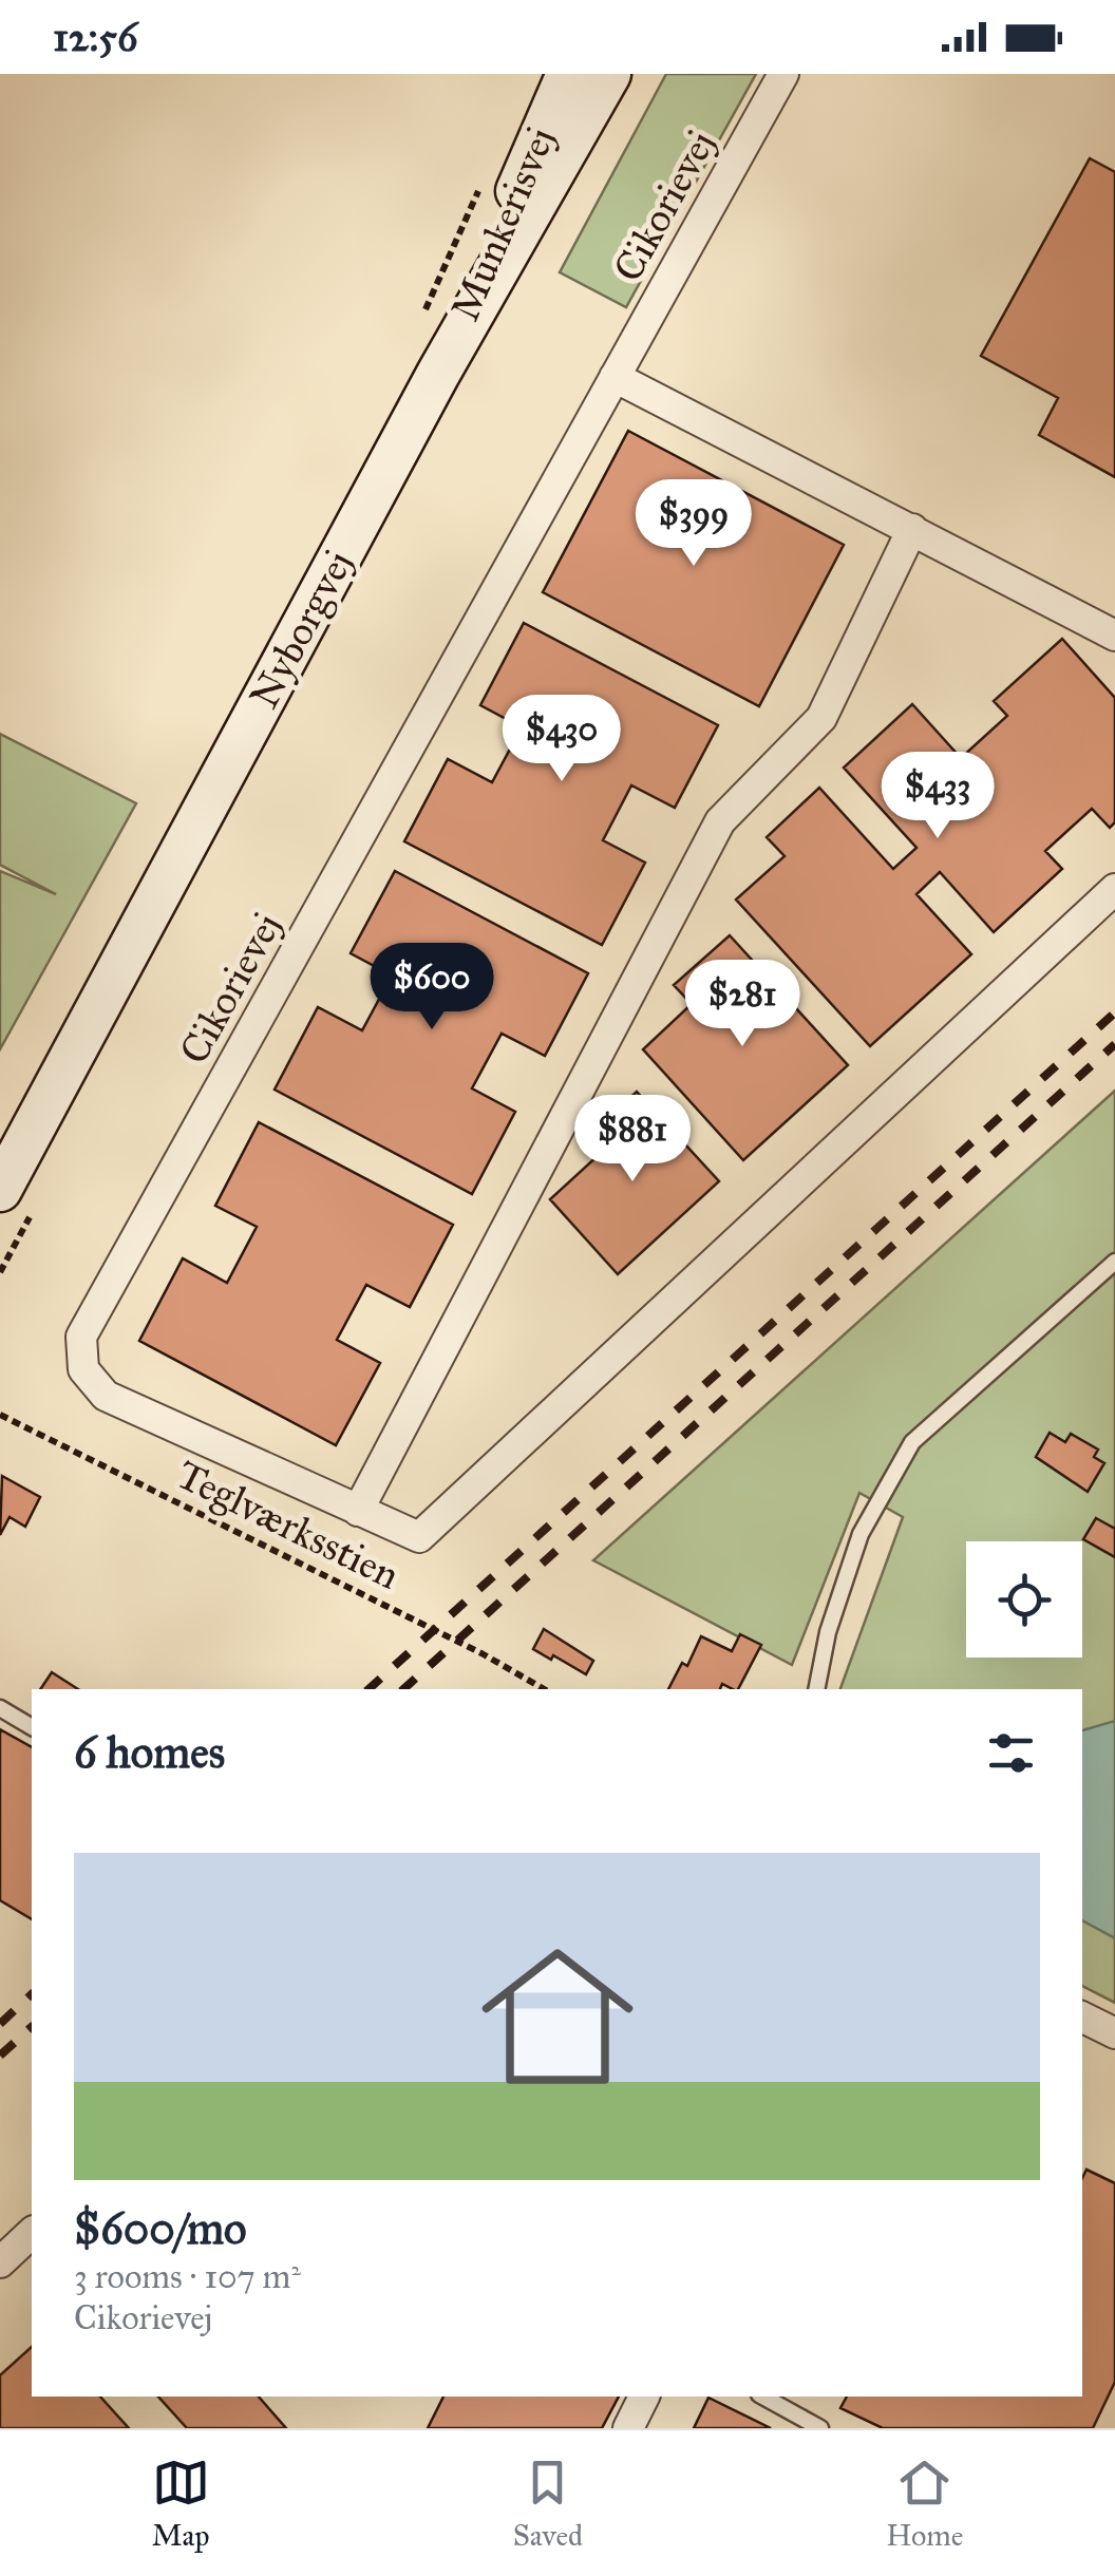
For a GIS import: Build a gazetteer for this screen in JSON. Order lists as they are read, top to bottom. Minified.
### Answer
{"streets":{"main road":["Munkerisvej","Nyborgvej"],"street":["Cikorievej"],"path":["Teglværksstien"]},"crossings":[["Munkerisvej","Nyborgvej"]],"page":{"status":"12:56","price":["$399","$430","$433","$600","$281","$881"],"heading":"6 homes","list":[{"name":"$600/mo","note":"3 rooms · 107 m² · Cikorievej"}],"tabs":["Map","Saved","Home"]}}
